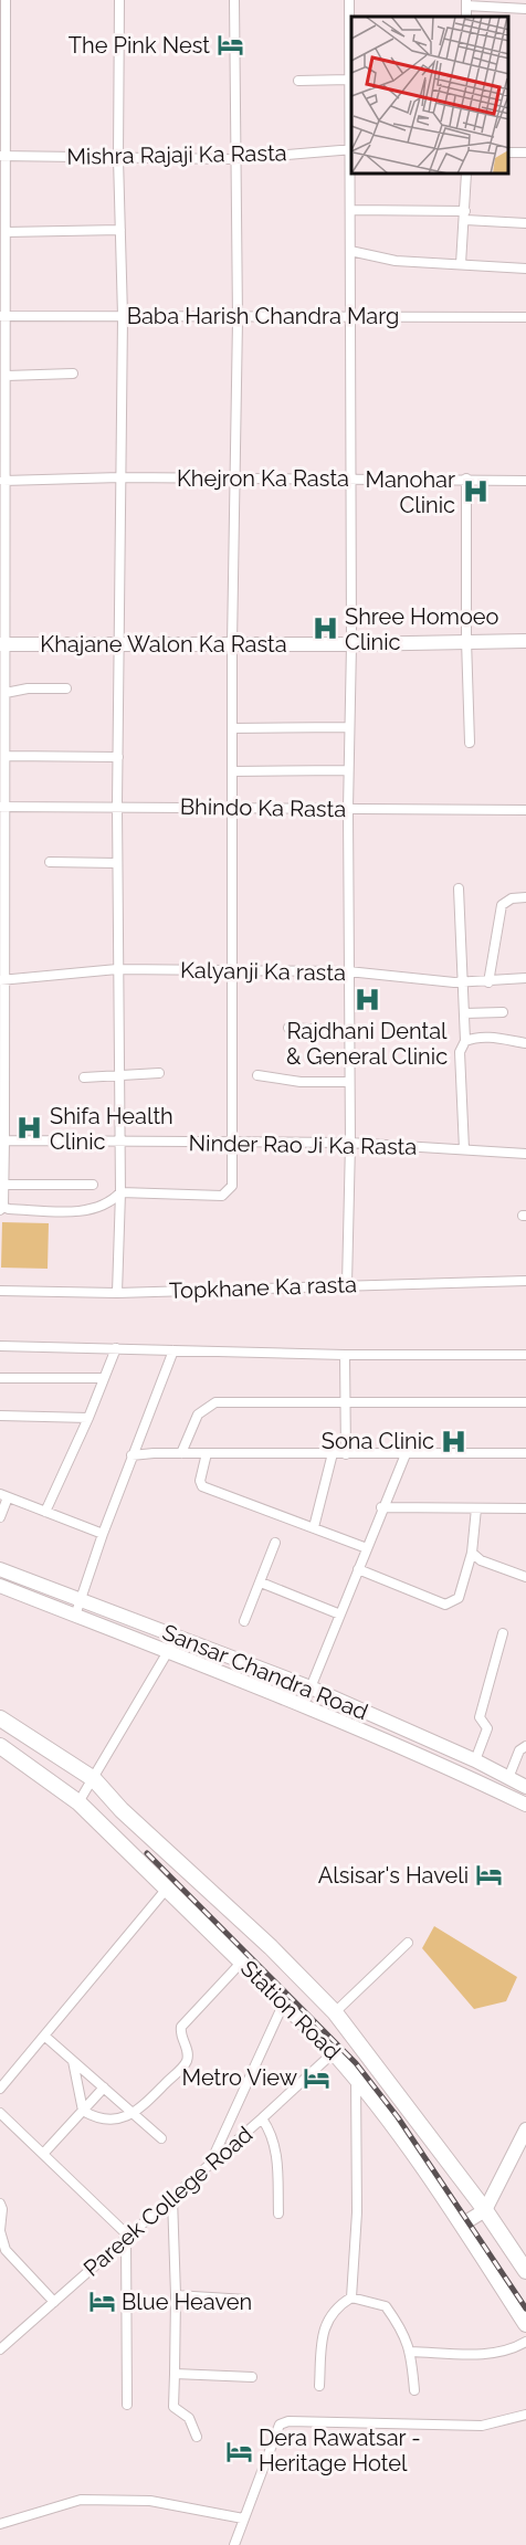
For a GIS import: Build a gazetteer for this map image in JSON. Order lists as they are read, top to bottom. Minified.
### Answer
{"streets":{"main road":["Station Road"],"street":["Mishra Rajaji Ka Rasta","Baba Harish Chandra Marg","Khejron Ka Rasta","Khajane Walon Ka Rasta","Bhindo Ka Rasta","Kalyanji Ka rasta","Ninder Rao Ji Ka Rasta","Topkhane Ka rasta","Sansar Chandra Road","Pareek College Road"]},"crossings":[["Station Road","Pareek College Road"]],"places":{"hotel":["The Pink Nest","Alsisar's Haveli","Metro View","Blue Heaven","Dera Rawatsar - Heritage Hotel"],"hospital":["Manohar Clinic","Shree Homoeo Clinic","Rajdhani Dental & General Clinic","Shifa Health Clinic","Sona Clinic"]}}
